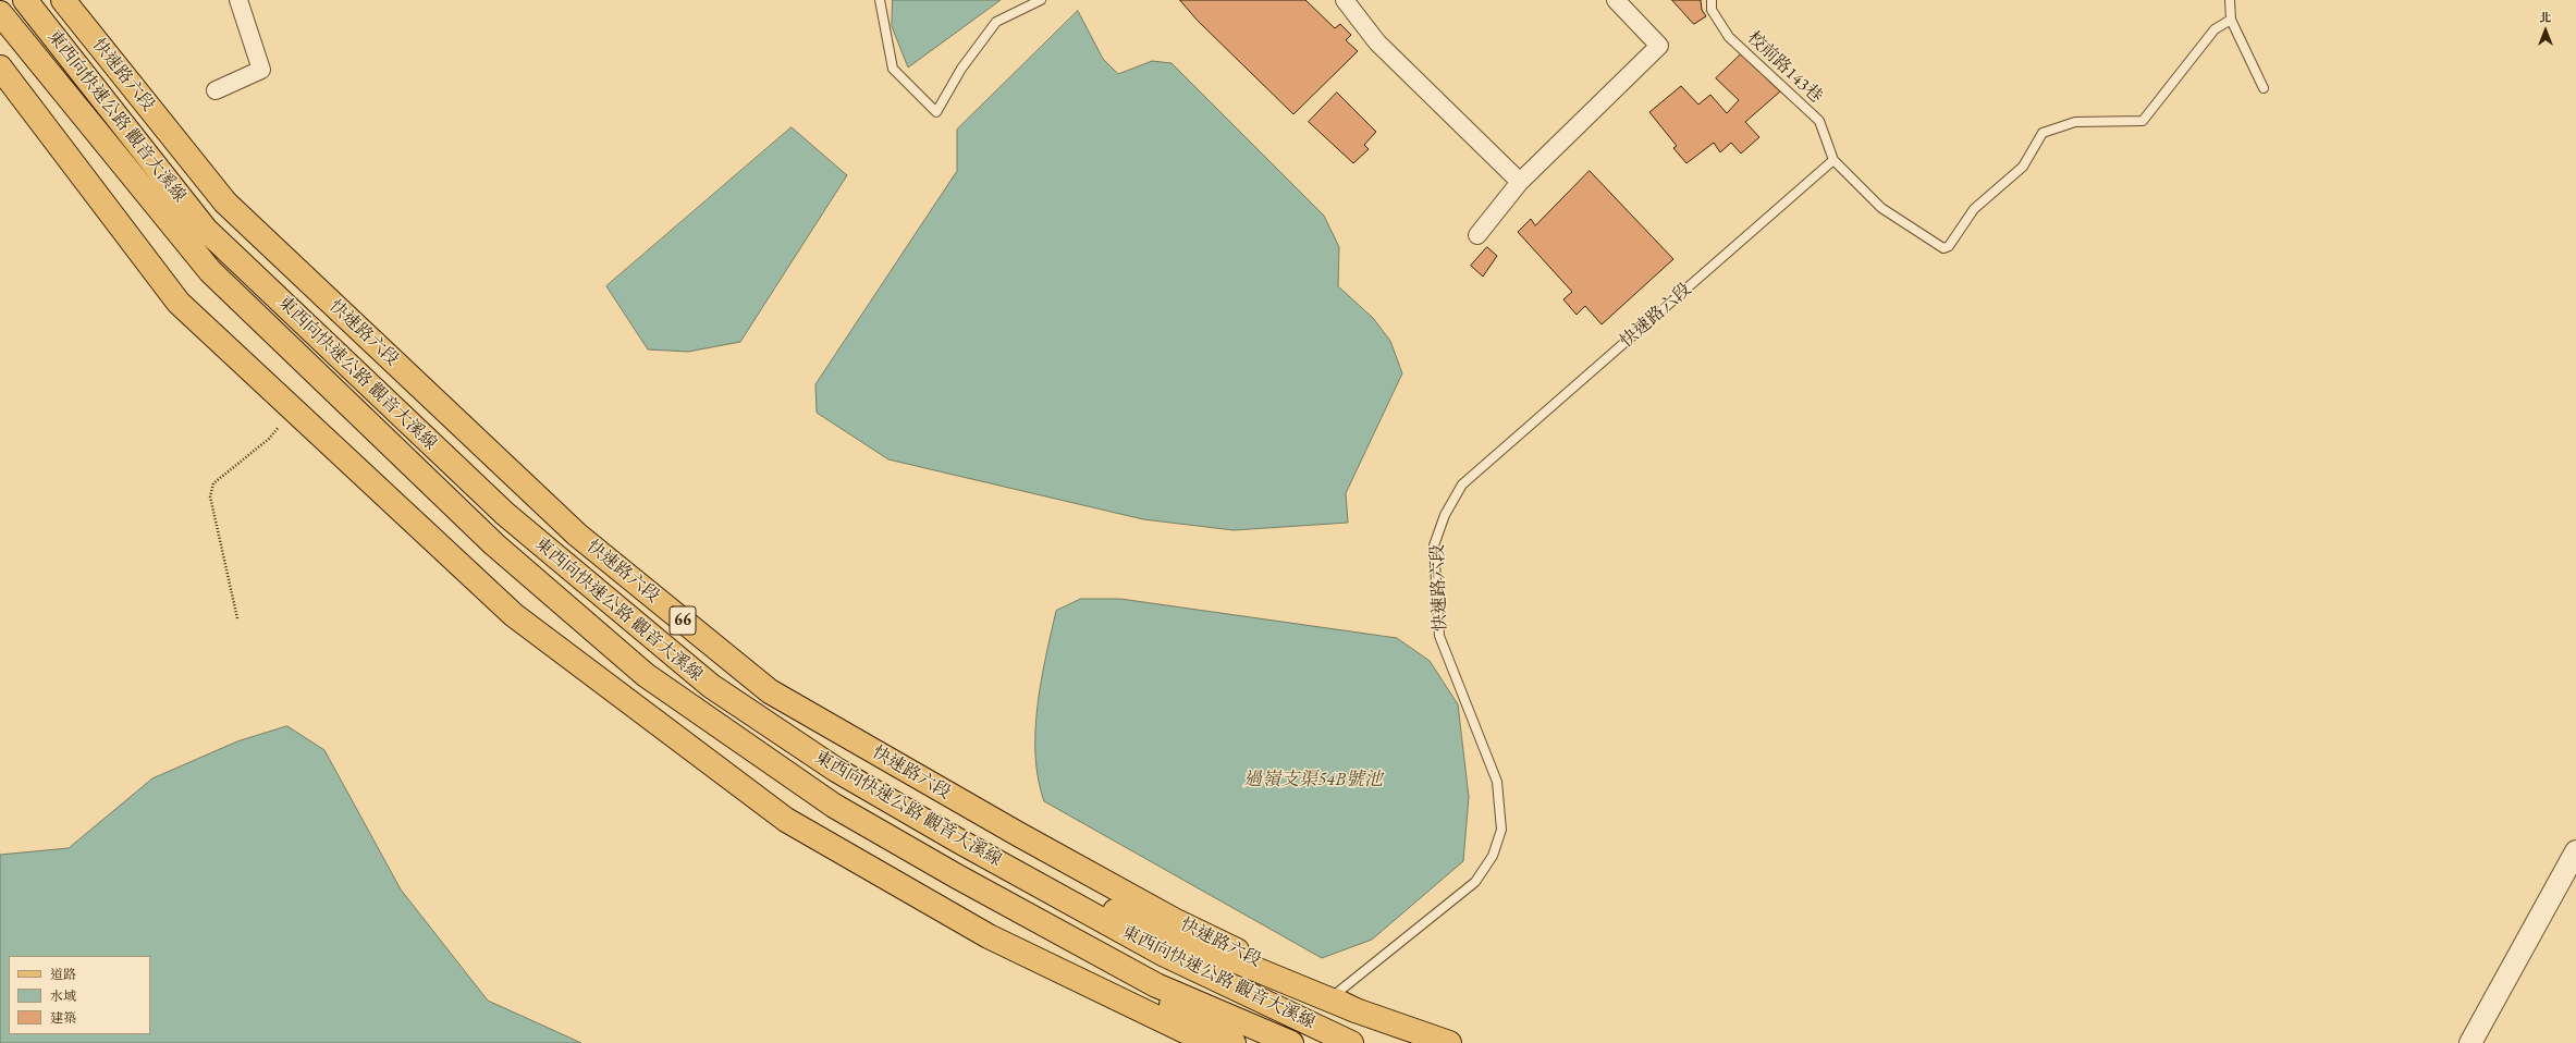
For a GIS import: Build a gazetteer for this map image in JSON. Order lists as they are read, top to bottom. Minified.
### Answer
{"streets":{"main road":["快速路六段","東西向快速公路 觀音大溪線","66"],"lane":["校前路143巷"]},"crossings":[["校前路143巷","快速路六段"]],"water":["過嶺支渠54B號池"],"legend":["道路","水域","建築"],"north":"top"}
